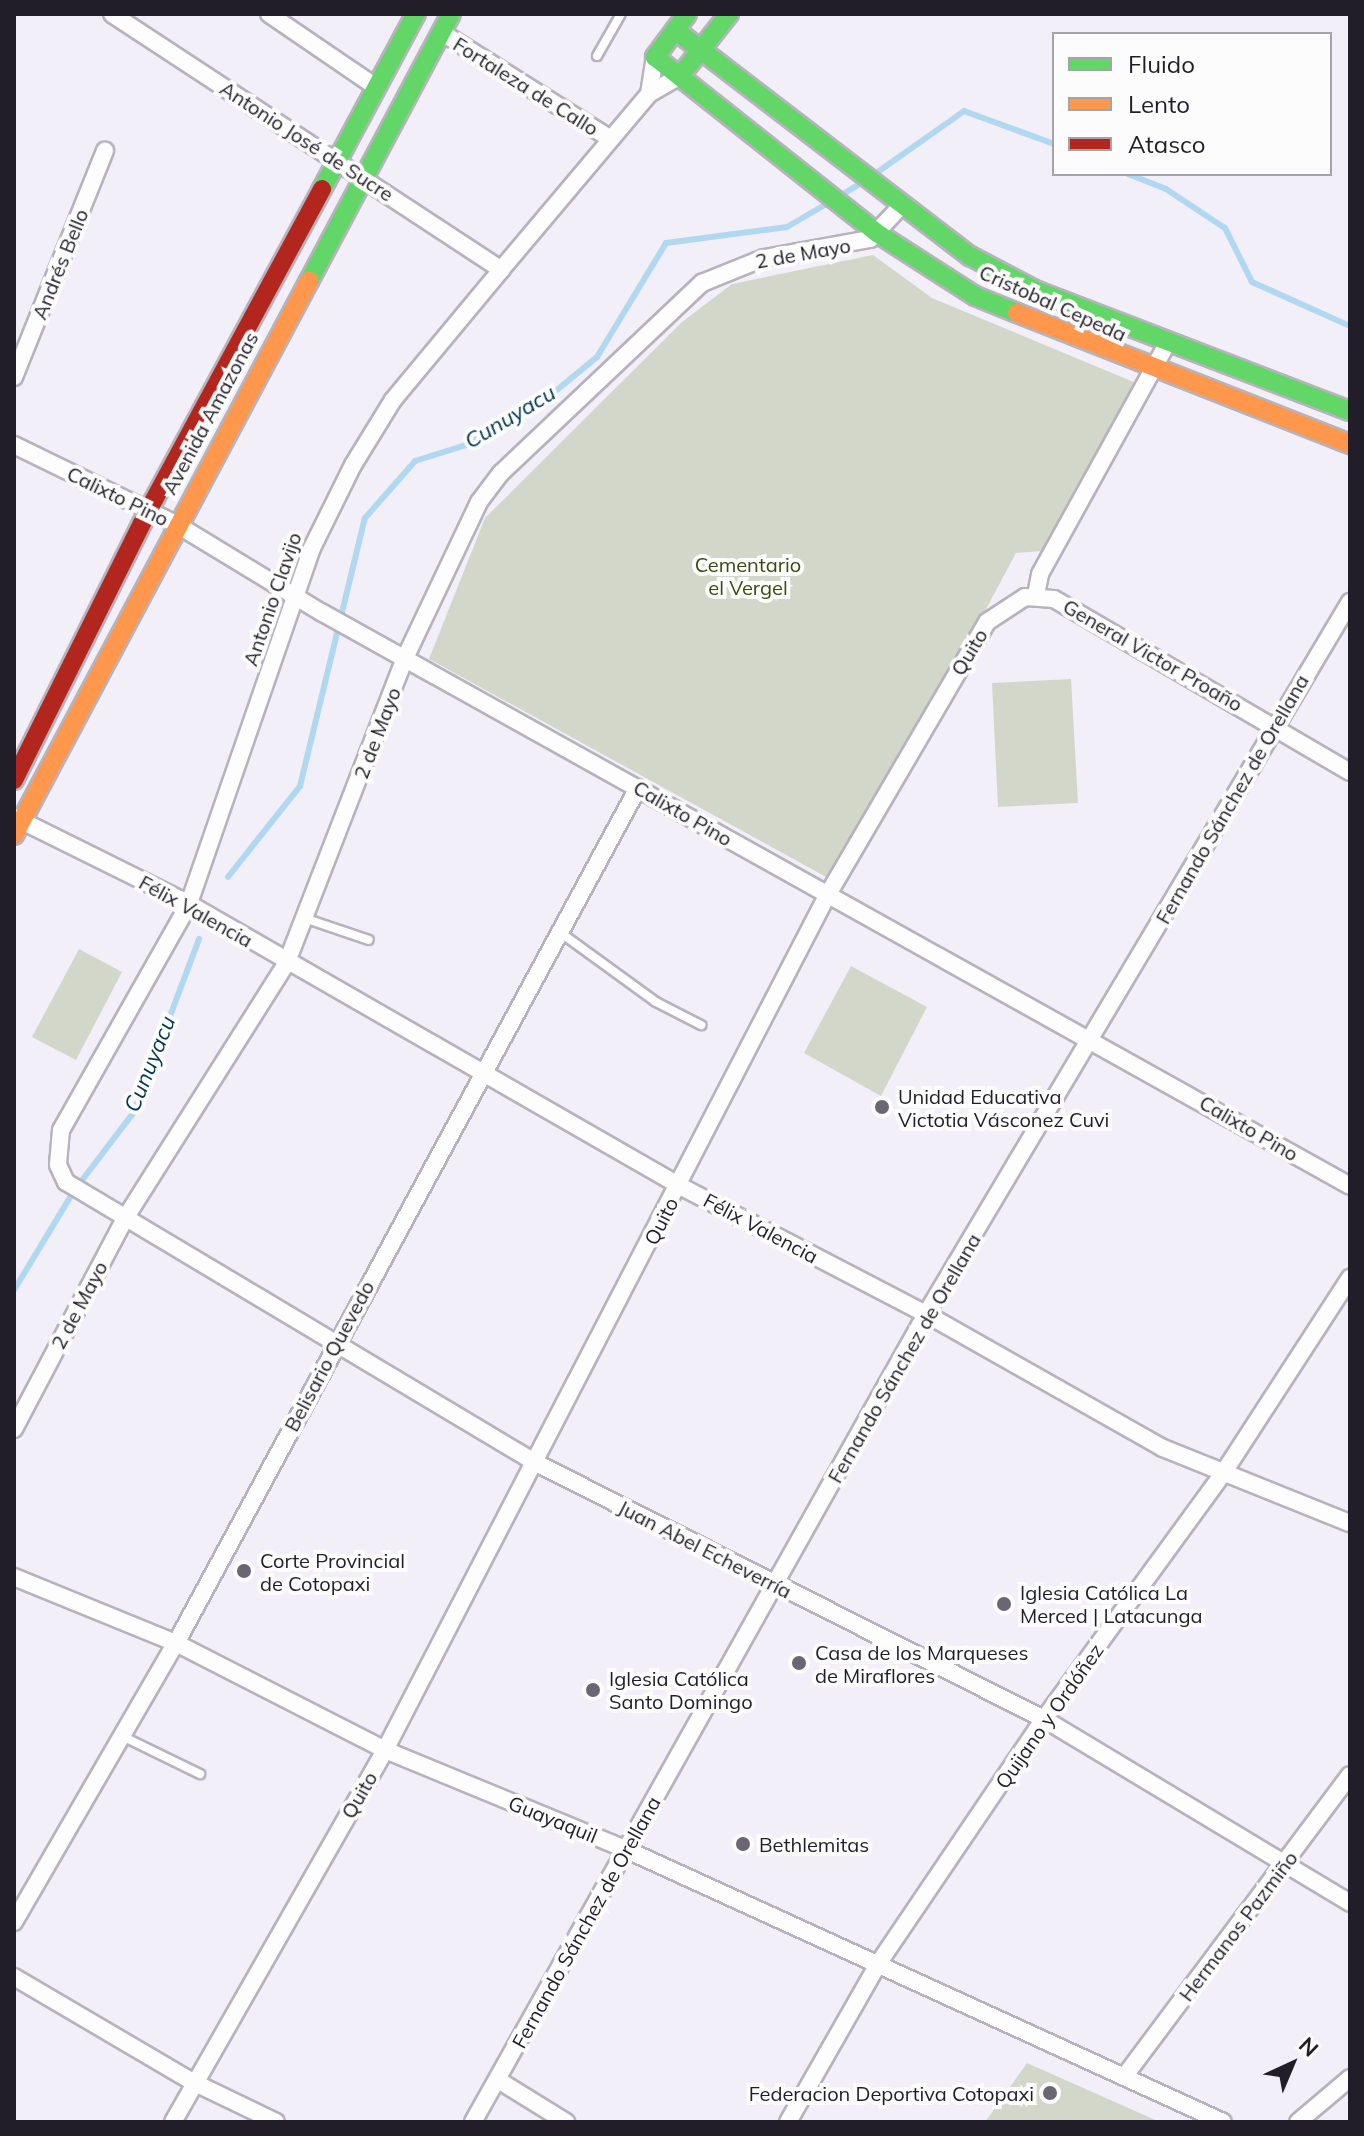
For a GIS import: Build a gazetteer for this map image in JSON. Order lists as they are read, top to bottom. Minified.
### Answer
{"streets":{"main road":["Cristobal Cepeda","Avenida Amazonas","Antonio Clavijo"],"street":["Fortaleza de Callo","Antonio José de Sucre","2 de Mayo","Andrés Bello","Calixto Pino","Quito","General Victor Proaño","Fernando Sánchez de Orellana","Félix Valencia","Belisario Quevedo","Juan Abel Echeverría","Quijano y Ordóñez","Guayaquil","Hermanos Pazmiño"]},"crossings":[["Fortaleza de Callo","Avenida Amazonas"],["Fortaleza de Callo","Antonio Clavijo"],["Antonio José de Sucre","Avenida Amazonas"],["Antonio José de Sucre","Antonio Clavijo"],["2 de Mayo","Cristobal Cepeda"],["2 de Mayo","Calixto Pino"],["2 de Mayo","Félix Valencia"],["2 de Mayo","Juan Abel Echeverría"],["Cristobal Cepeda","Antonio Clavijo"],["Avenida Amazonas","Calixto Pino"],["Avenida Amazonas","Félix Valencia"],["Calixto Pino","Antonio Clavijo"],["Calixto Pino","Quito"],["Calixto Pino","Fernando Sánchez de Orellana"],["Calixto Pino","Belisario Quevedo"],["Antonio Clavijo","Félix Valencia"],["Antonio Clavijo","Juan Abel Echeverría"],["Quito","General Victor Proaño"],["Quito","Félix Valencia"],["Quito","Juan Abel Echeverría"],["Quito","Guayaquil"],["General Victor Proaño","Fernando Sánchez de Orellana"],["Fernando Sánchez de Orellana","Félix Valencia"],["Fernando Sánchez de Orellana","Juan Abel Echeverría"],["Fernando Sánchez de Orellana","Guayaquil"],["Félix Valencia","Belisario Quevedo"],["Félix Valencia","Quijano y Ordóñez"],["Belisario Quevedo","Juan Abel Echeverría"],["Belisario Quevedo","Guayaquil"],["Juan Abel Echeverría","Quijano y Ordóñez"],["Juan Abel Echeverría","Hermanos Pazmiño"],["Quijano y Ordóñez","Guayaquil"],["Guayaquil","Hermanos Pazmiño"]],"water":["Cunuyacu"],"parks":["Cementario el Vergel"],"places":["Unidad Educativa Victotia Vásconez Cuvi","Corte Provincial de Cotopaxi","Iglesia Católica La Merced | Latacunga","Casa de los Marqueses de Miraflores","Iglesia Católica Santo Domingo","Bethlemitas","Federacion Deportiva Cotopaxi"],"legend":["Fluido","Lento","Atasco"],"north":"top right"}
